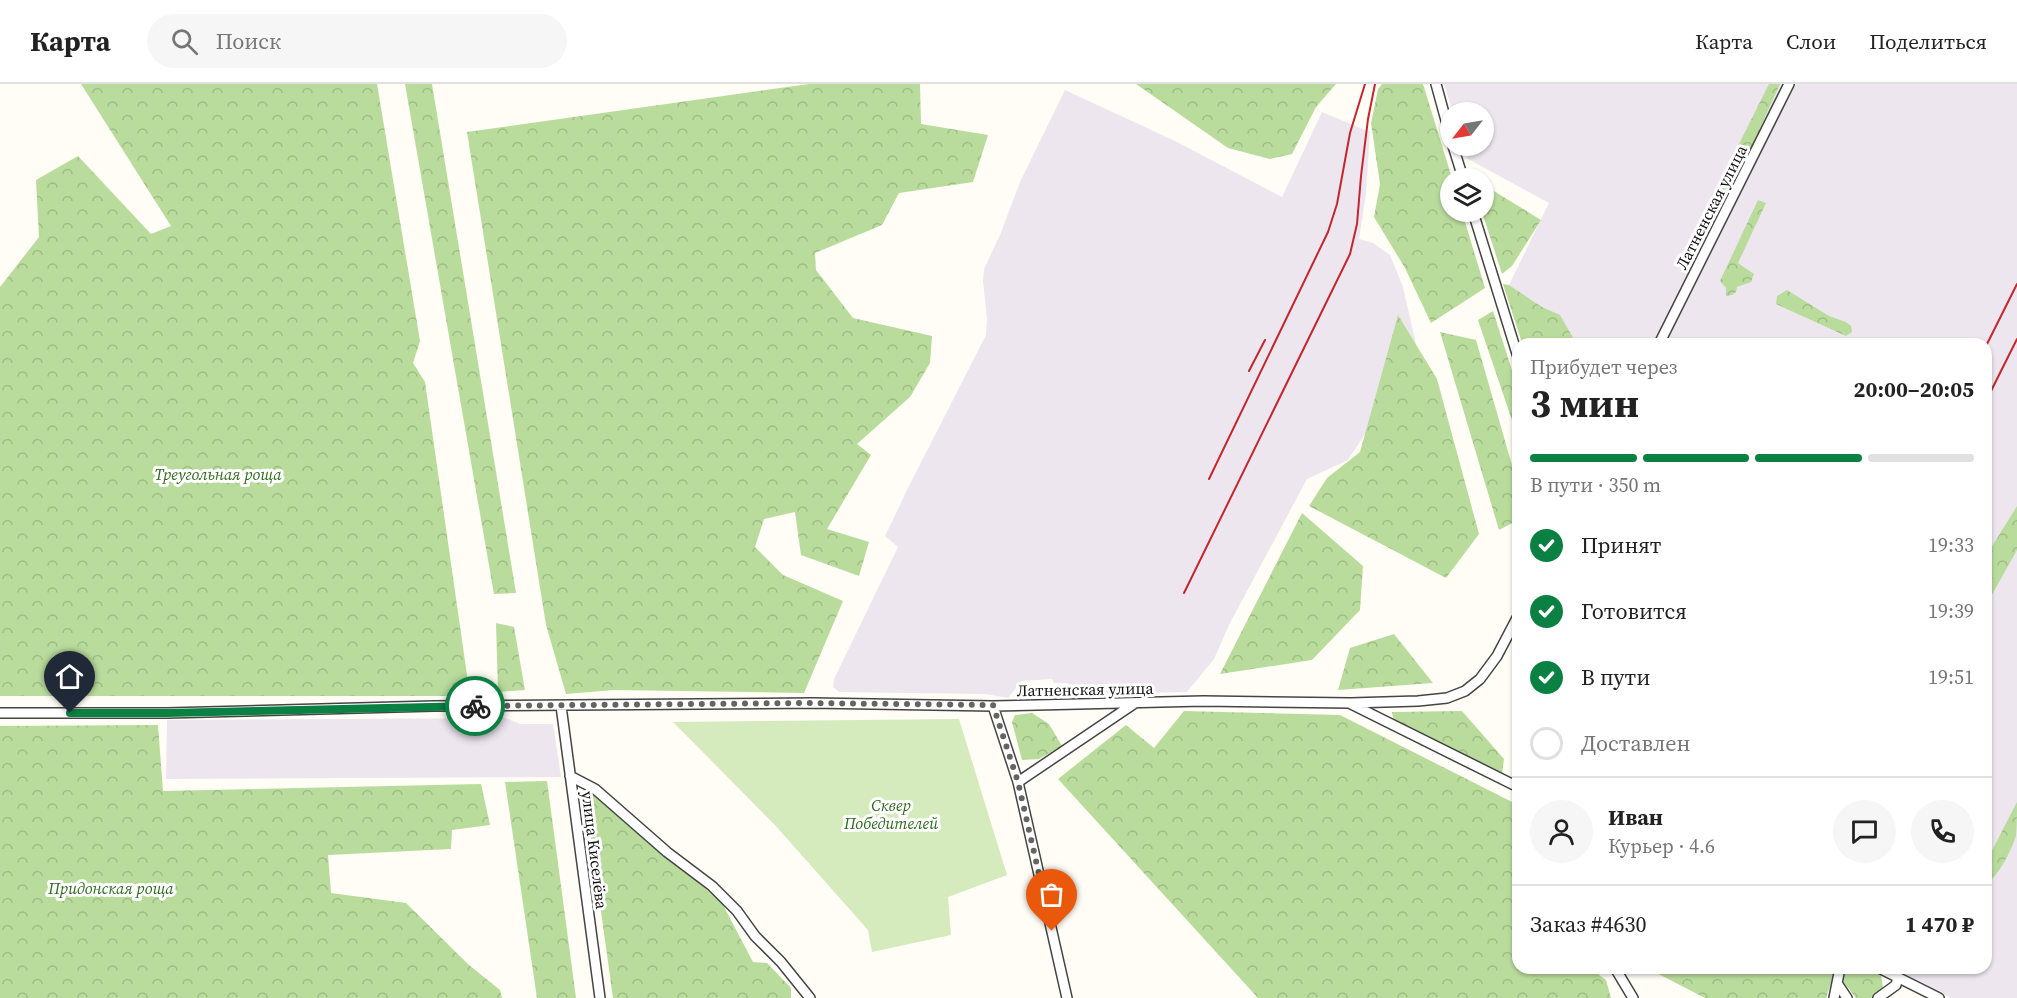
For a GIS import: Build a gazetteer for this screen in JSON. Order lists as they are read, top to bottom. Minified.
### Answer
{"streets":{"street":["Латненская улица","улица Киселёва"]},"crossings":[["Латненская улица","улица Киселёва"]],"parks":["Треугольная роща","Сквер Победителей","Придонская роща"],"north":"bottom left","page":{"header":"Карта","search":"Поиск","nav":["Карта","Слои","Поделиться"],"heading":["3 мин","Прибудет через","20:00–20:05"],"panel":["Иван","Курьер · 4.6","Заказ #4630","1 470 ₽"],"bar":"В пути · 350 m","list":[["Принят","19:33"],["Готовится","19:39"],["В пути","19:51"],"Доставлен"]}}
